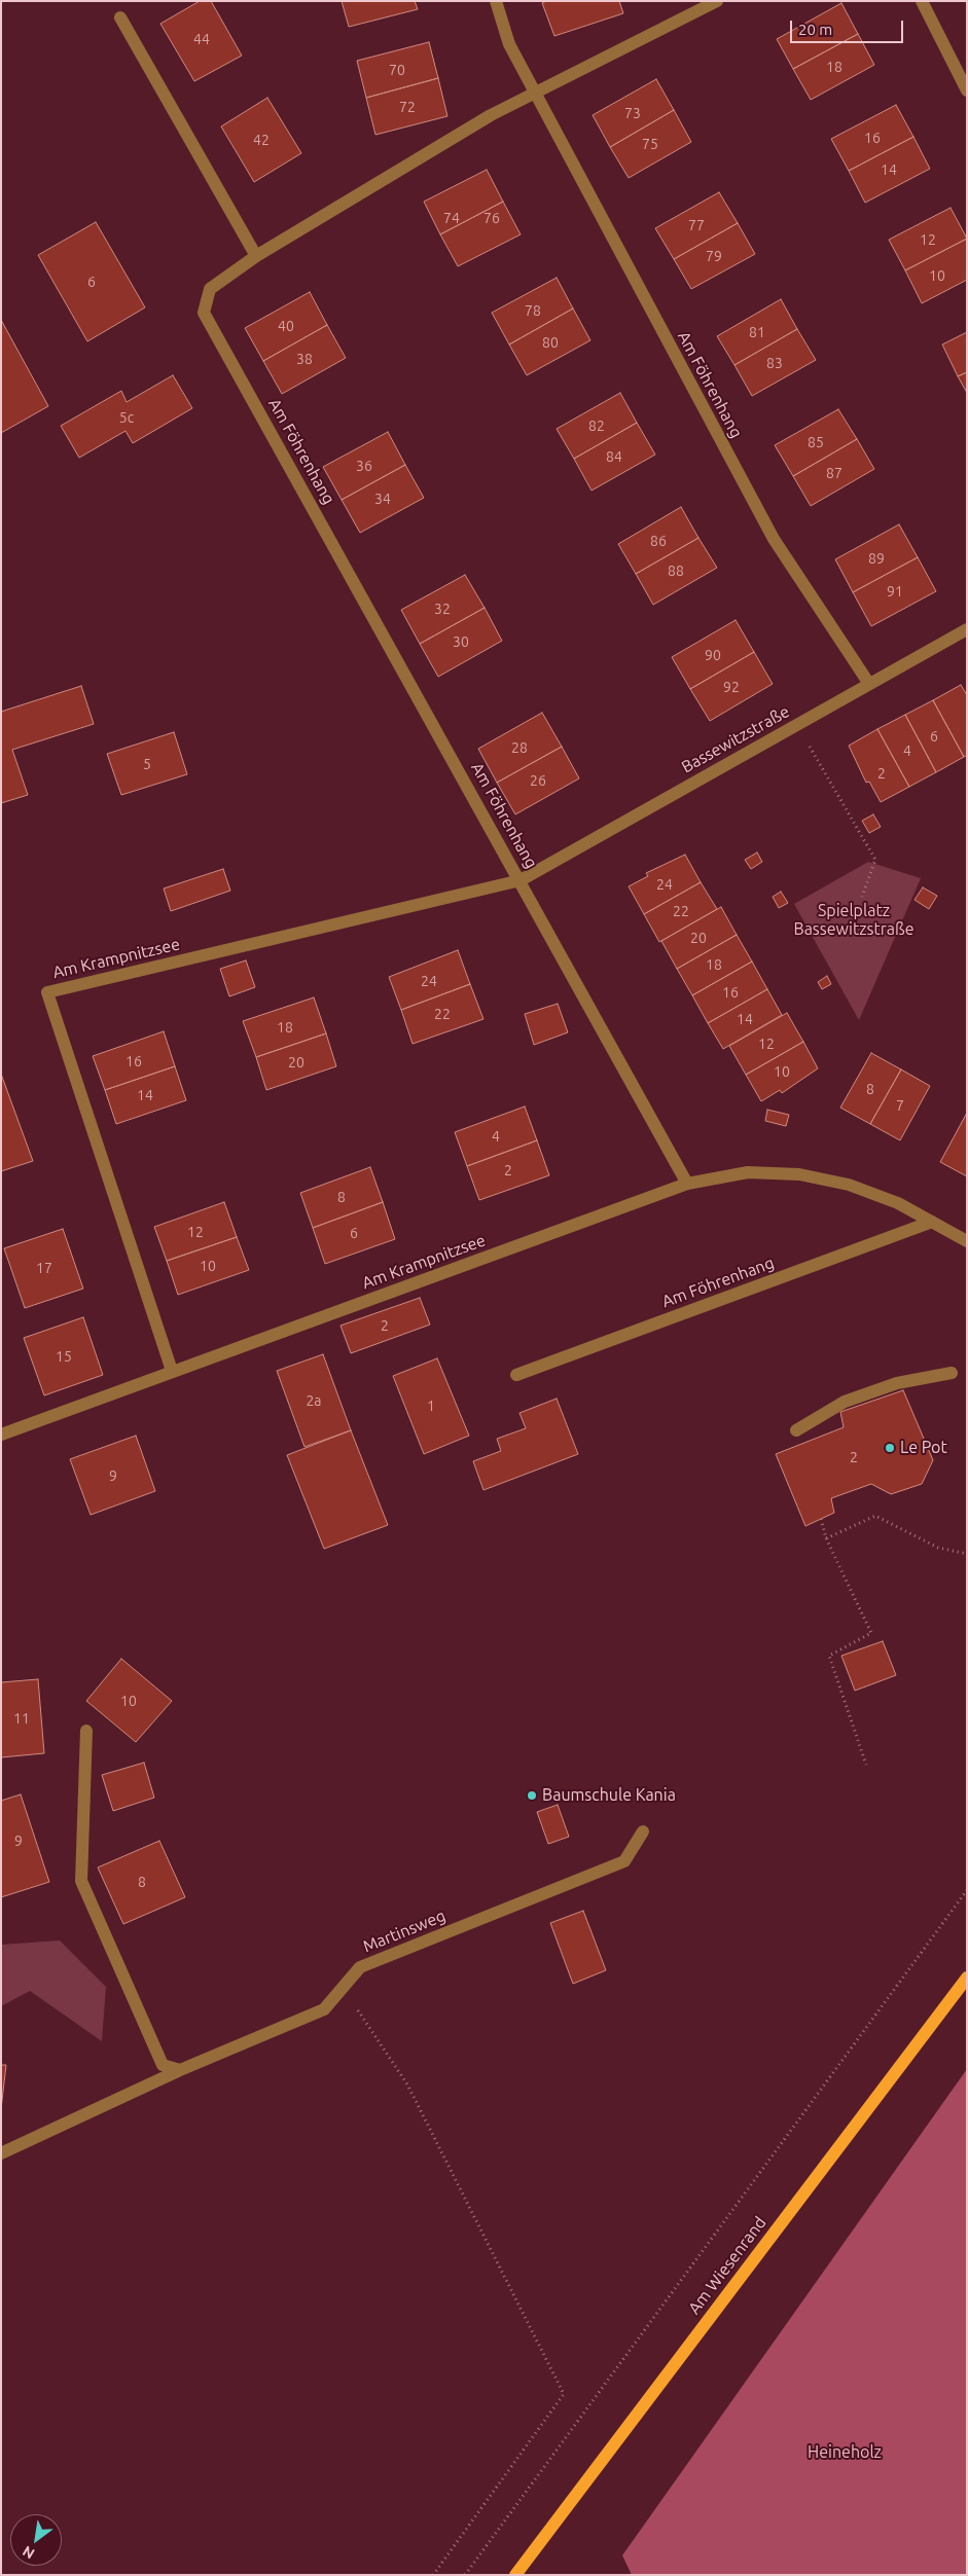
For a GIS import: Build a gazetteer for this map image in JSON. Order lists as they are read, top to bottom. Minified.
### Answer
{"streets":{"main road":["Am Wiesenrand"],"street":["Am Föhrenhang","Bassewitzstraße","Am Krampnitzsee","Martinsweg"]},"crossings":[["Am Föhrenhang","Bassewitzstraße"],["Am Föhrenhang","Am Krampnitzsee"],["Bassewitzstraße","Am Krampnitzsee"]],"parks":["Spielplatz Bassewitzstraße","Heineholz"],"places":["Le Pot","Baumschule Kania"],"house_numbers":["44","18","70","72","73","16","42","75","14","74","76","77","12","79","10","6","78","40","81","80","38","83","5c","82","85","84","36","87","34","86","89","88","91","32","30","90","92","6","28","4","5","2","26","24","22","20","18","24","16","22","14","18","12","16","20","10","8","14","7","4","2","8","12","6","10","17","2","15","2a","1","2","9","10","11","9","8"],"scale_bar":"20 m","north":"bottom left"}
